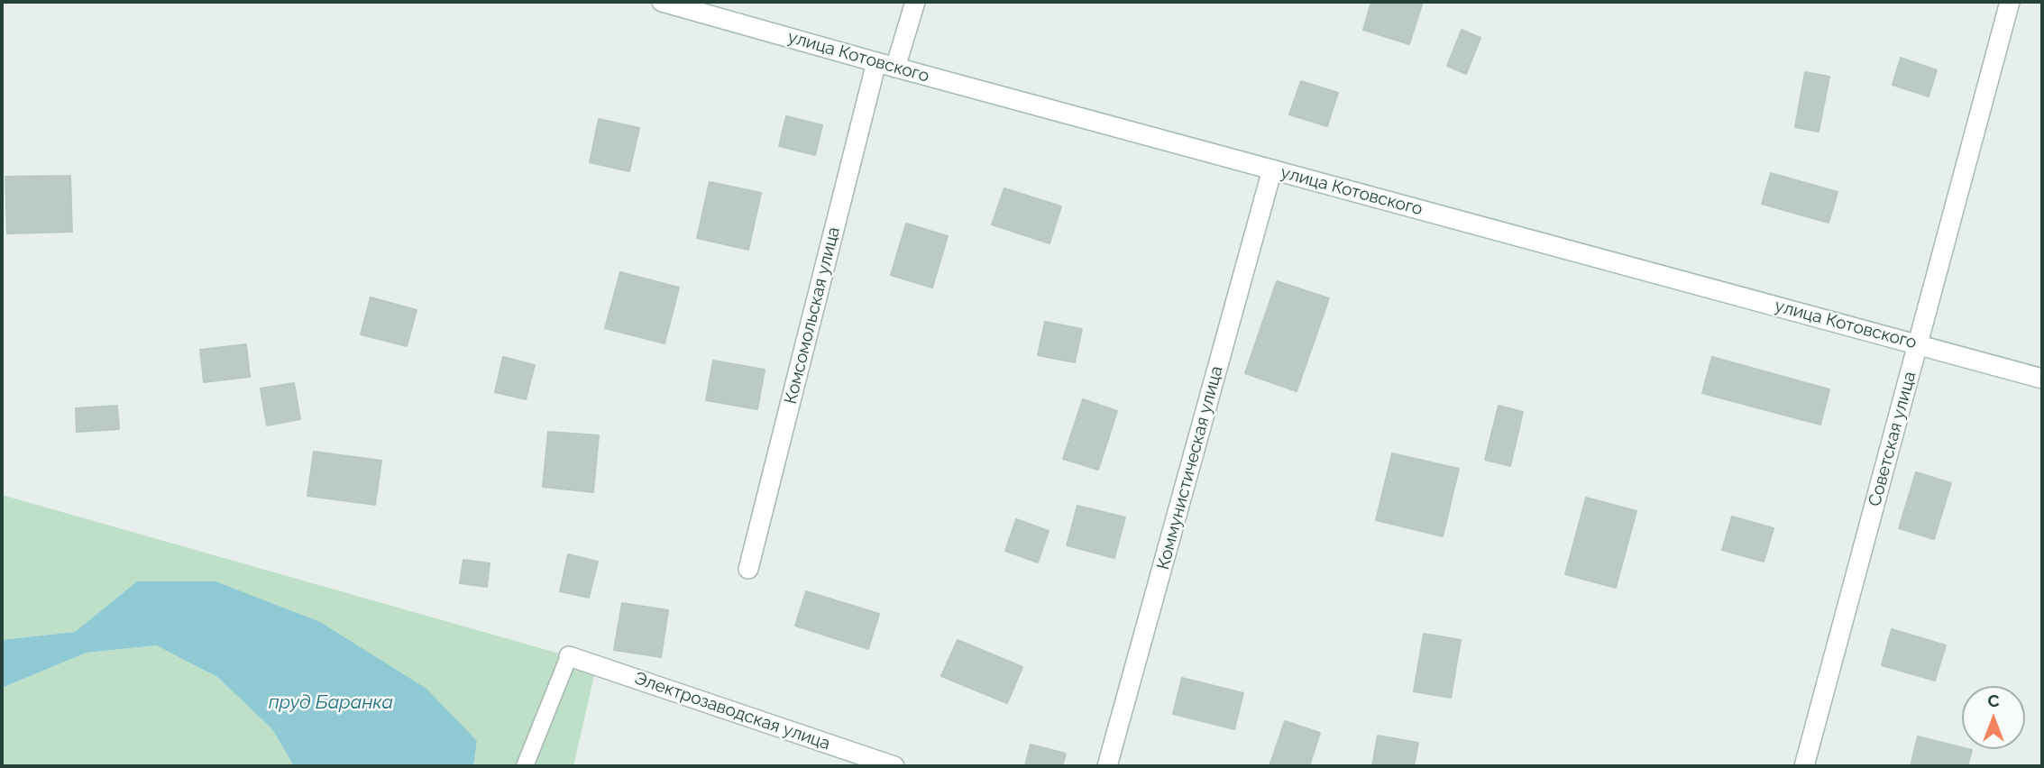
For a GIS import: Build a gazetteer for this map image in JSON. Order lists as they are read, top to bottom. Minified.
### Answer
{"streets":{"street":["улица Котовского","Комсомольская улица","Советская улица","Коммунистическая улица","Электрозаводская улица"]},"crossings":[["улица Котовского","Комсомольская улица"],["улица Котовского","Советская улица"],["улица Котовского","Коммунистическая улица"]],"water":["пруд Баранка"],"north":"top"}
